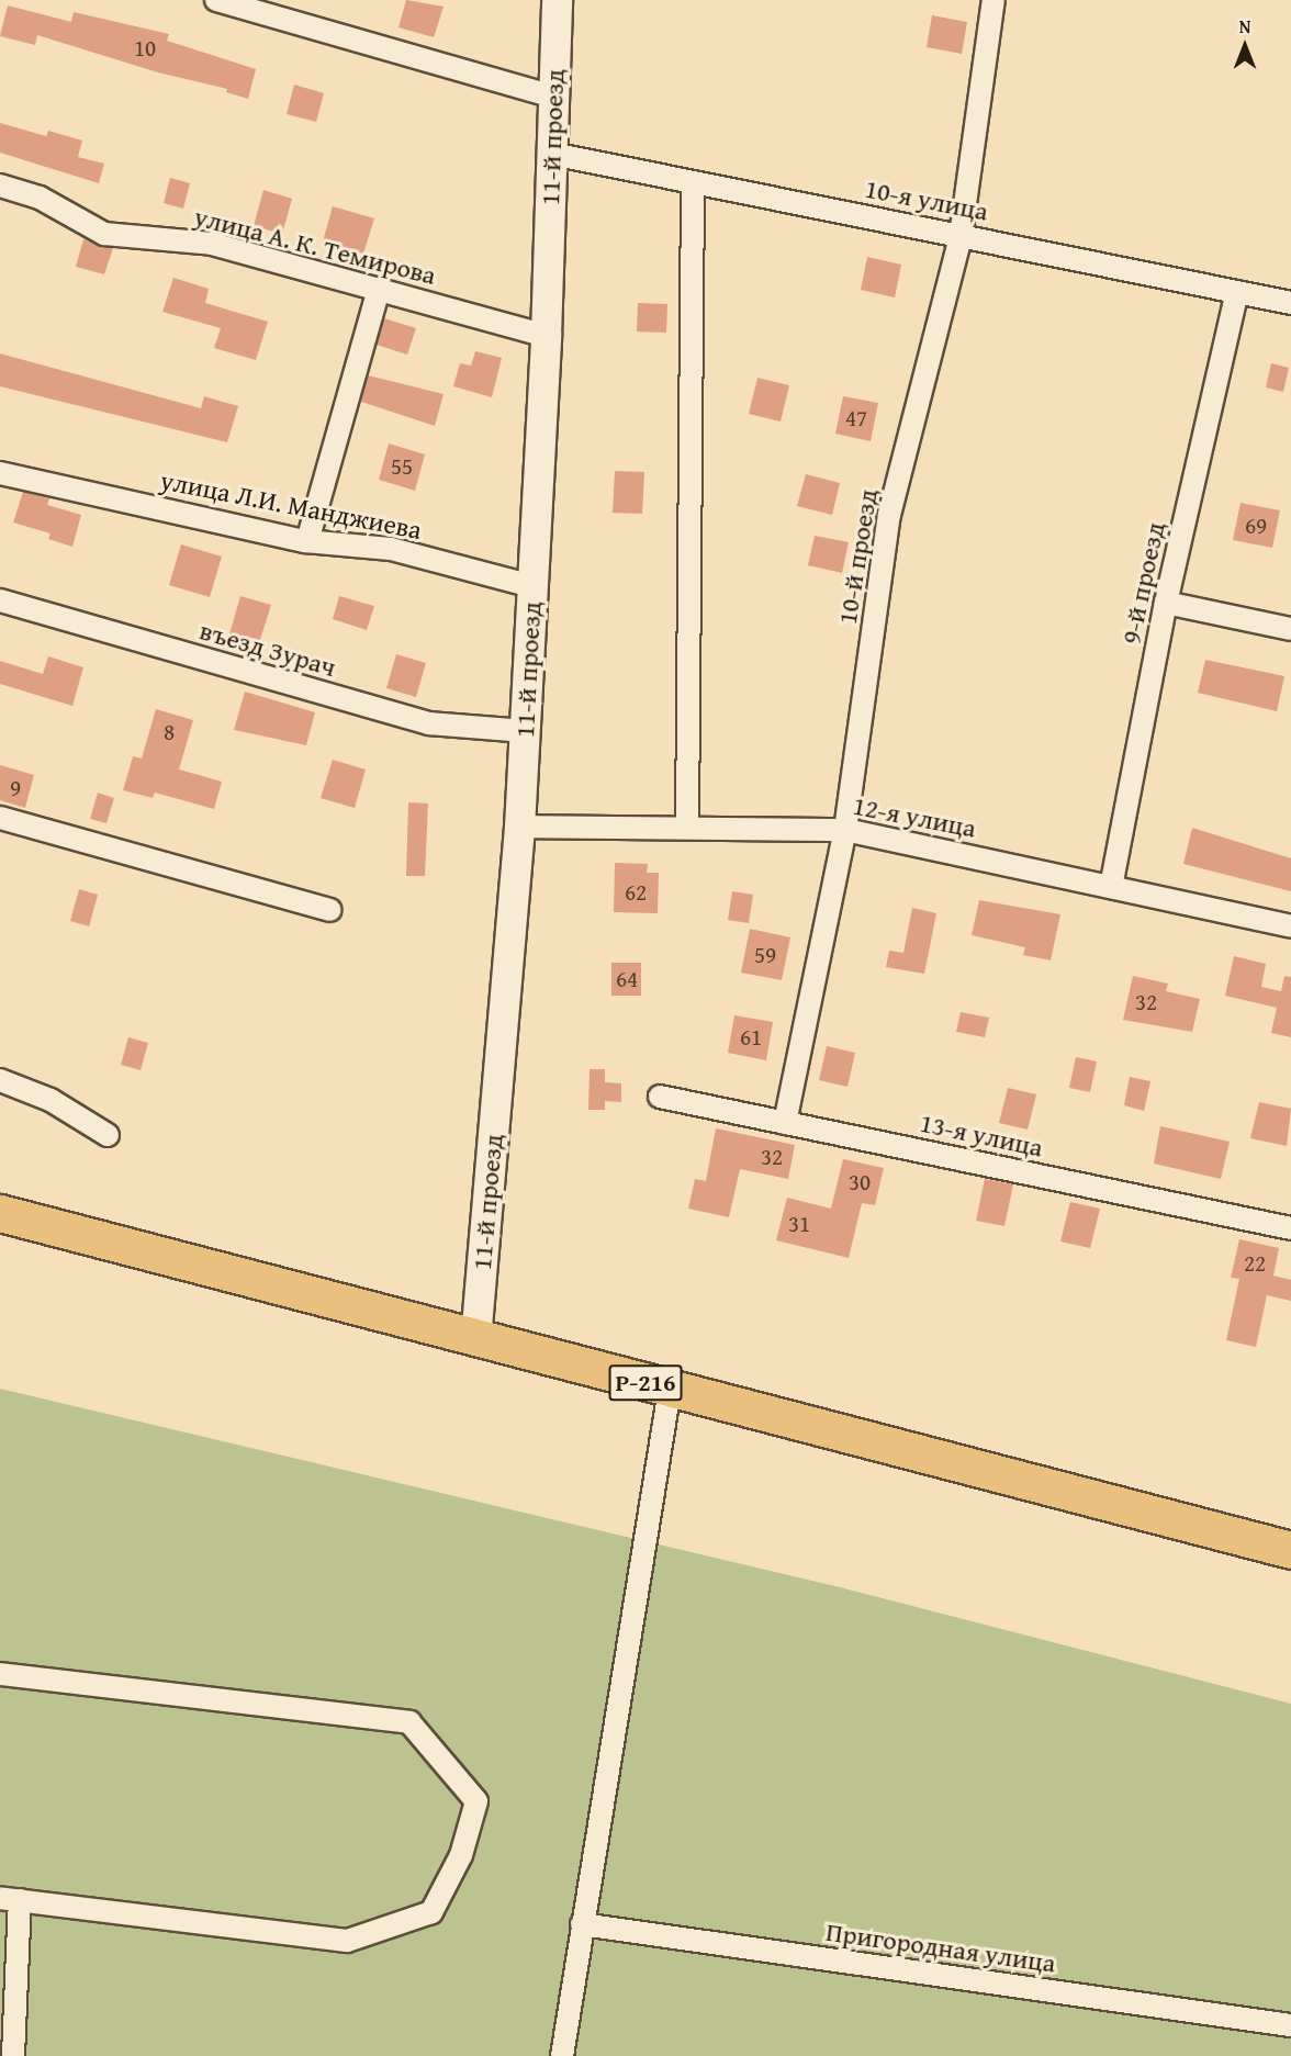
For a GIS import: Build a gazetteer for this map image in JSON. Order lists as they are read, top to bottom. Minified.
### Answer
{"streets":{"highway":["Р-216"],"street":["11-й проезд","10-я улица","улица А. К. Темирова","улица Л.И. Манджиева","10-й проезд","9-й проезд","въезд Зурач","12-я улица","13-я улица","Пригородная улица"]},"crossings":[["11-й проезд","10-я улица"],["11-й проезд","улица А. К. Темирова"],["11-й проезд","улица Л.И. Манджиева"],["11-й проезд","въезд Зурач"],["11-й проезд","12-я улица"],["11-й проезд","Р-216"],["10-я улица","10-й проезд"],["10-я улица","9-й проезд"],["10-й проезд","12-я улица"],["10-й проезд","13-я улица"],["9-й проезд","12-я улица"]],"house_numbers":["10","47","55","69","8","9","62","59","64","32","61","32","30","31","22"],"north":"top"}
